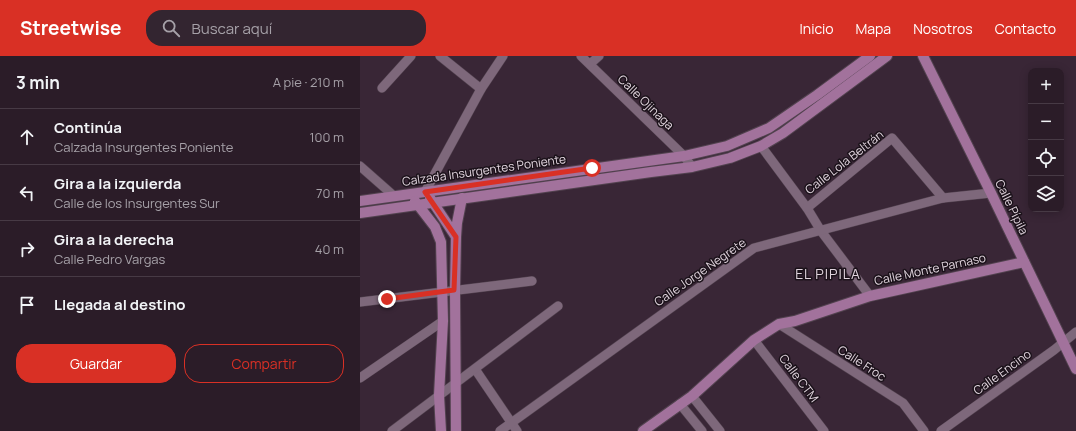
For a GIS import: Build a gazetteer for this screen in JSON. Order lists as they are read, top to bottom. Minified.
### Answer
{"streets":{"street":["Calle Ojinaga","Calle Lola Beltrán","Calzada Insurgentes Poniente","Calle Pípila","Calle Monte Parnaso","Calle Jorge Negrete","Calle Froc","Calle Encino","Calle CTM"]},"crossings":[["Calle Ojinaga","Calzada Insurgentes Poniente"],["Calle Lola Beltrán","Calle Jorge Negrete"],["Calle Pípila","Calle Monte Parnaso"],["Calle Pípila","Calle Jorge Negrete"],["Calle Pípila","Calle Encino"],["Calle Monte Parnaso","Calle Froc"],["Calle Monte Parnaso","Calle CTM"]],"districts":["EL PIPILA"],"page":{"header":"Streetwise","search":"Buscar aquí","nav":["Inicio","Mapa","Nosotros","Contacto"],"heading":["3 min","A pie · 210 m"],"map_buttons":["+","−"],"list":[["Continúa","Calzada Insurgentes Poniente","100 m"],["Gira a la izquierda","Calle de los Insurgentes Sur","70 m"],["Gira a la derecha","Calle Pedro Vargas","40 m"],"Llegada al destino"],"buttons":["Guardar","Compartir"]}}
